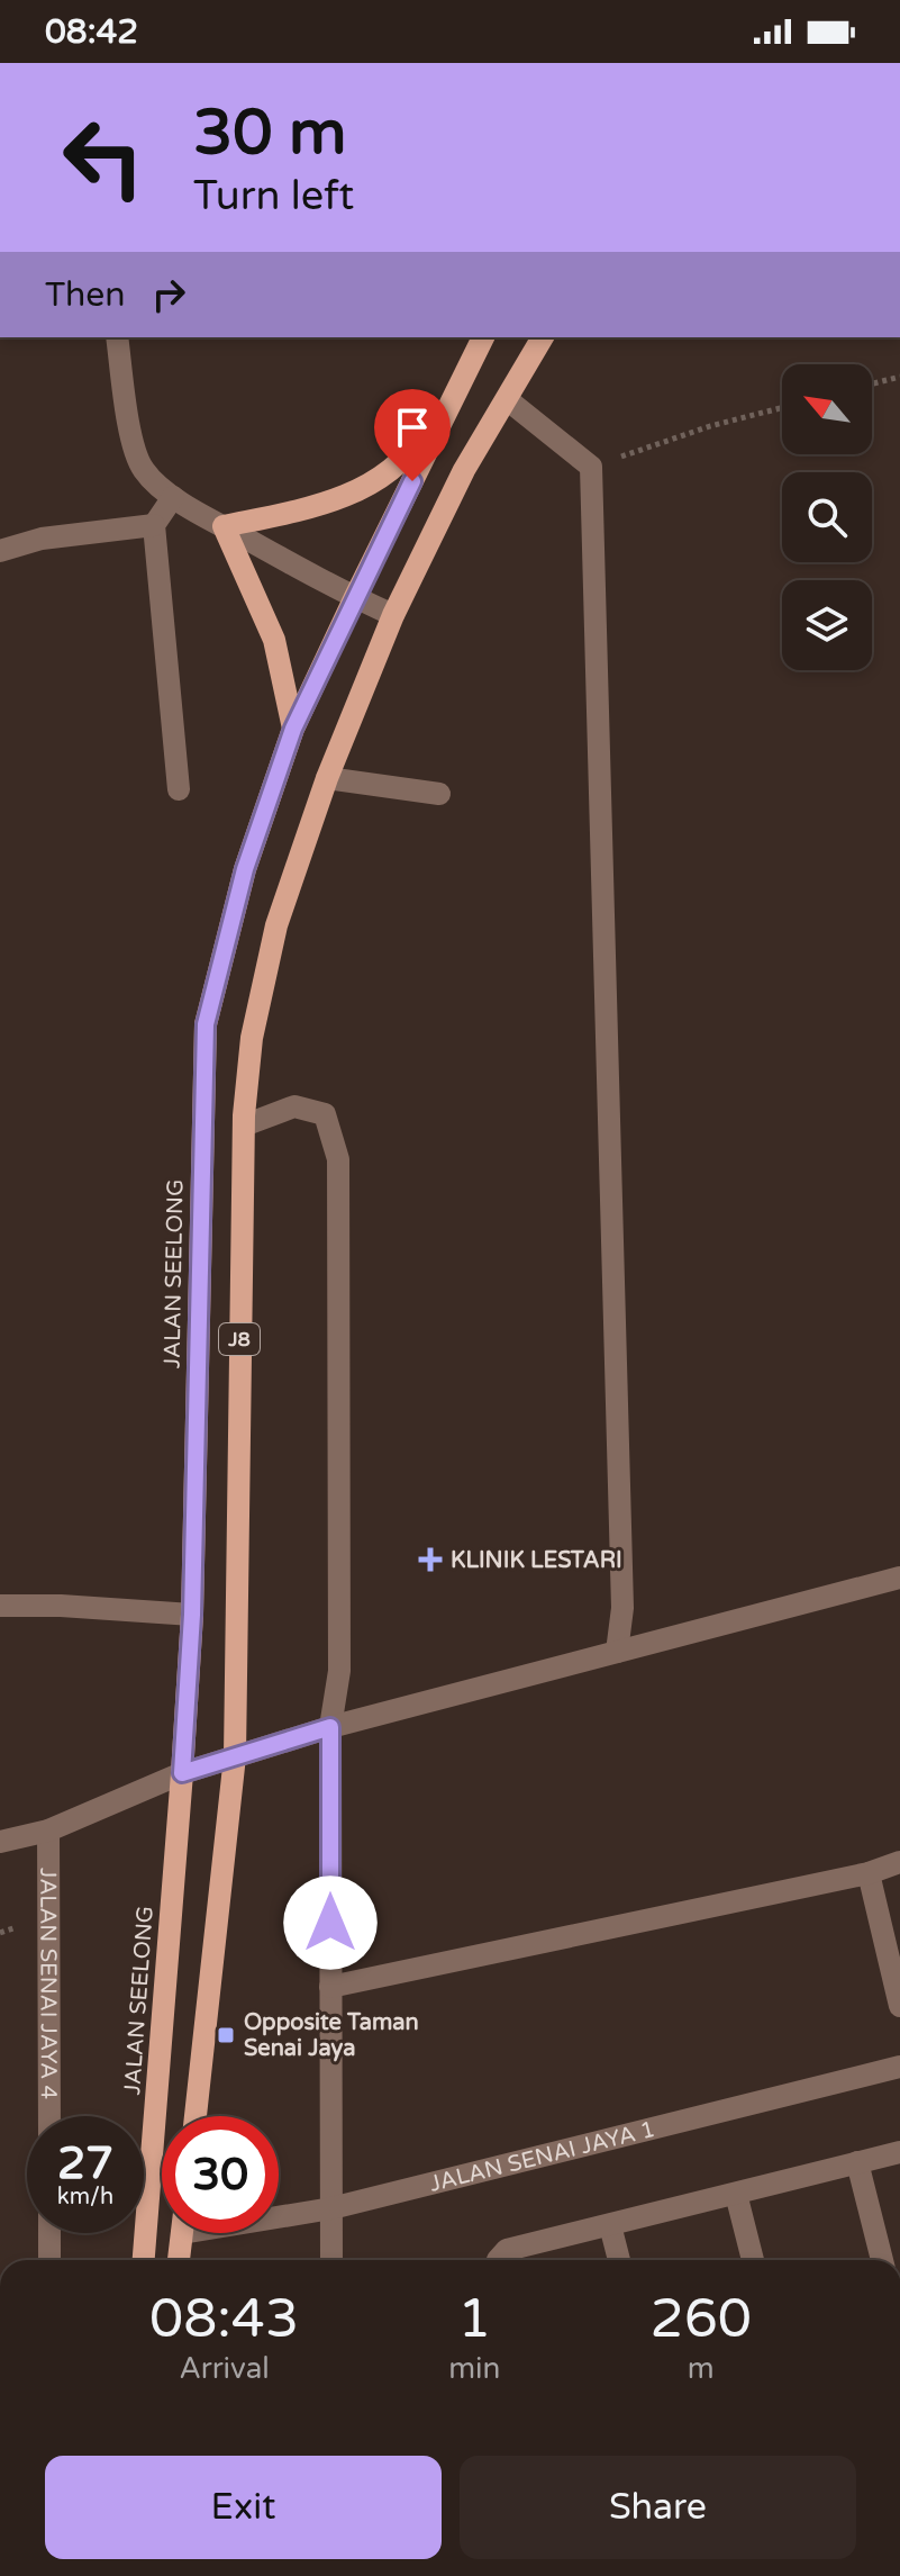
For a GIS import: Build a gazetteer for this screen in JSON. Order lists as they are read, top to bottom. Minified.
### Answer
{"streets":{"main road":["JALAN SEELONG","J8"],"street":["JALAN SENAI JAYA 4","JALAN SENAI JAYA 1"]},"places":{"health":["KLINIK LESTARI"],"transit":["Opposite Taman Senai Jaya"]},"north":"top left","page":{"status":"08:42","turn":["30 m","Turn left"],"then":"Then","speed":"27 km/h","limit":"30","eta":["08:43","Arrival","1","min","260","m"],"buttons":["Exit","Share"]}}
